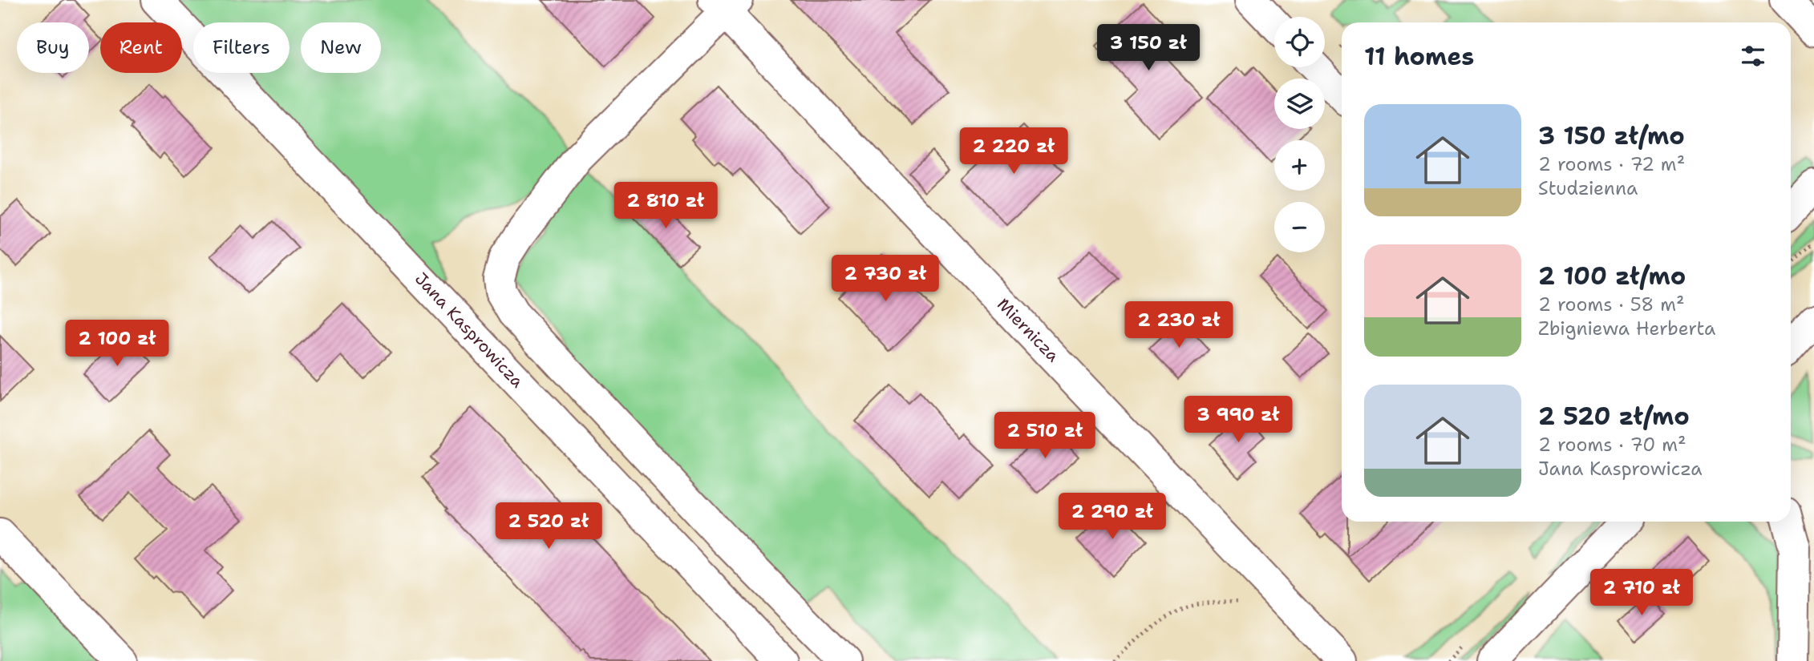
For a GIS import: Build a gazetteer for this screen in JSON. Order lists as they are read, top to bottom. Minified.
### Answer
{"streets":{"street":["Jana Kasprowicza","Miernicza"]},"page":{"map_buttons":["+","−"],"chip":["Buy","Rent","Filters","New"],"heading":"11 homes","price":["3 150 zł","2 220 zł","2 810 zł","2 730 zł","2 230 zł","2 100 zł","3 990 zł","2 510 zł","2 290 zł","2 520 zł","2 710 zł"],"list":[{"name":"3 150 zł/mo","note":"2 rooms · 72 m² · Studzienna"},{"name":"2 100 zł/mo","note":"2 rooms · 58 m² · Zbigniewa Herberta"},{"name":"2 520 zł/mo","note":"2 rooms · 70 m² · Jana Kasprowicza"}]}}
